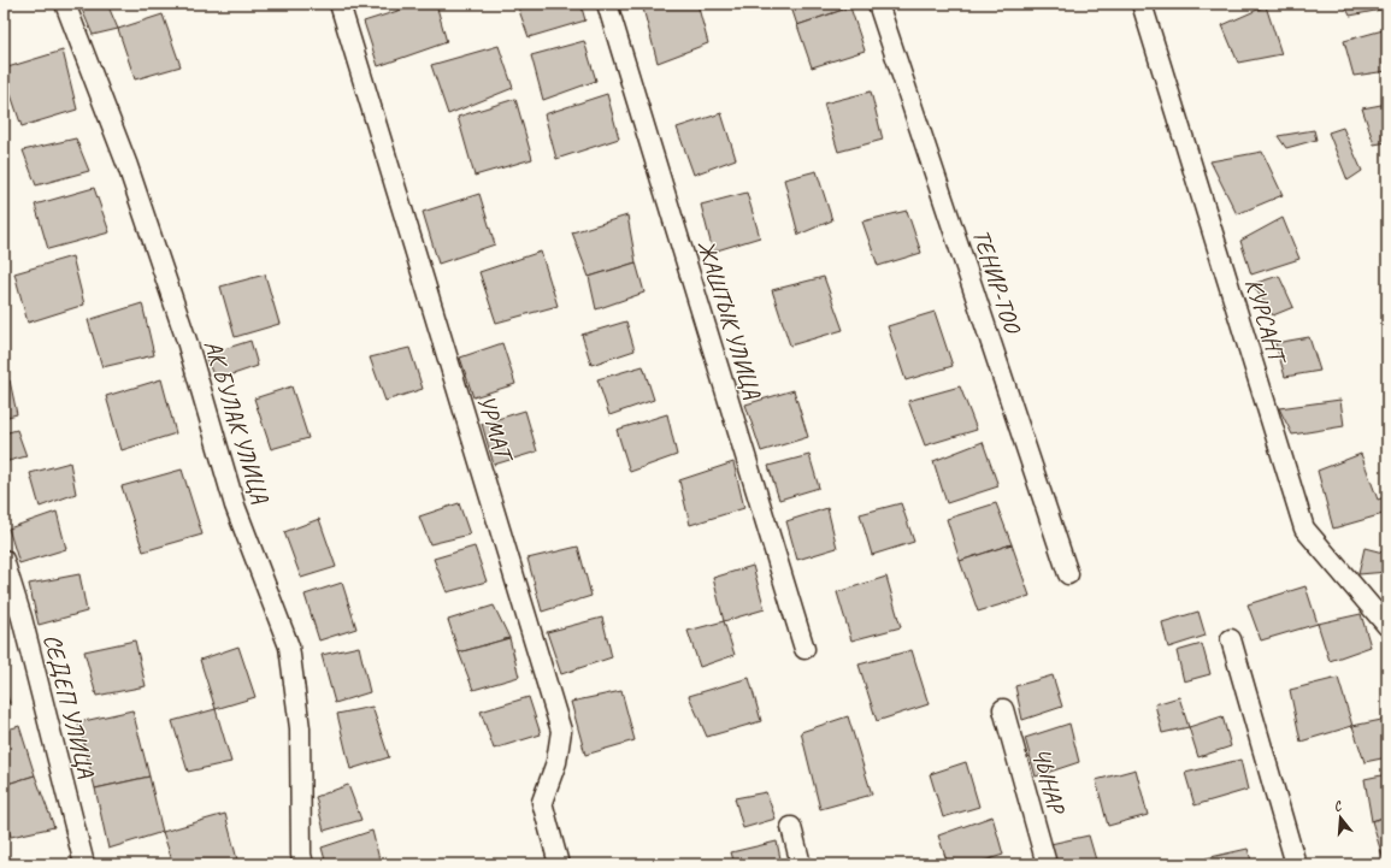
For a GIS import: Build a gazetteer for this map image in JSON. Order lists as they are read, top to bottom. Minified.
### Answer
{"streets":{"street":["ТЕНИР-ТОО","ЖАШТЫК УЛИЦА","КУРСАНТ","АК БУЛАК УЛИЦА","УРМАТ","СЕДЕП УЛИЦА","ЧЫНАР"]},"north":"top"}
